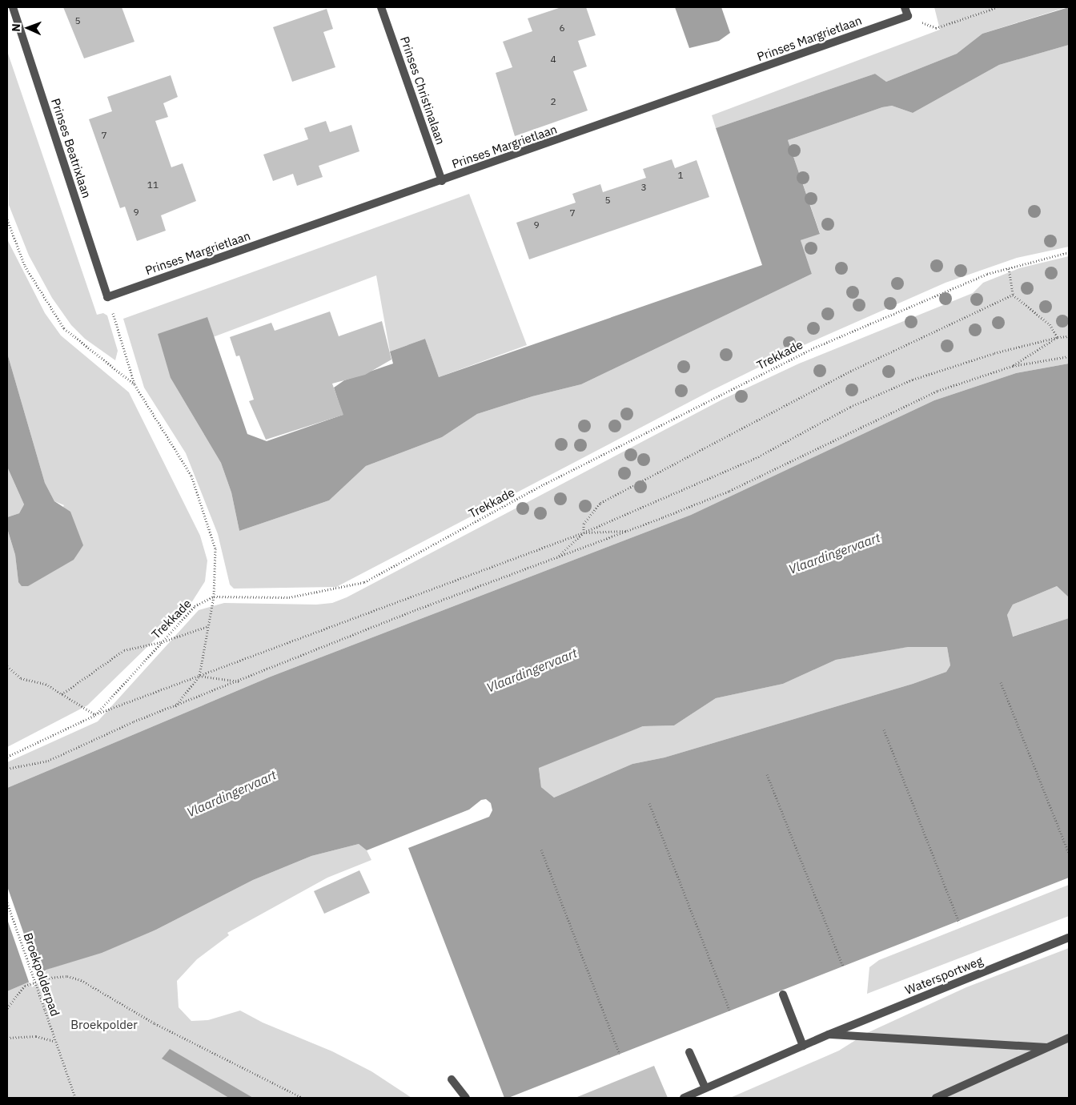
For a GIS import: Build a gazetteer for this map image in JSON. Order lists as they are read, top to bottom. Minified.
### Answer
{"streets":{"street":["Prinses Margrietlaan","Prinses Christinalaan","Prinses Beatrixlaan","Watersportweg"],"path":["Trekkade","Broekpolderpad"]},"crossings":[["Prinses Margrietlaan","Prinses Christinalaan"],["Prinses Margrietlaan","Prinses Beatrixlaan"]],"water":["Vlaardingervaart"],"parks":["Broekpolder"],"house_numbers":["5","6","4","2","7","1","11","3","5","9","7","9"],"north":"left"}
